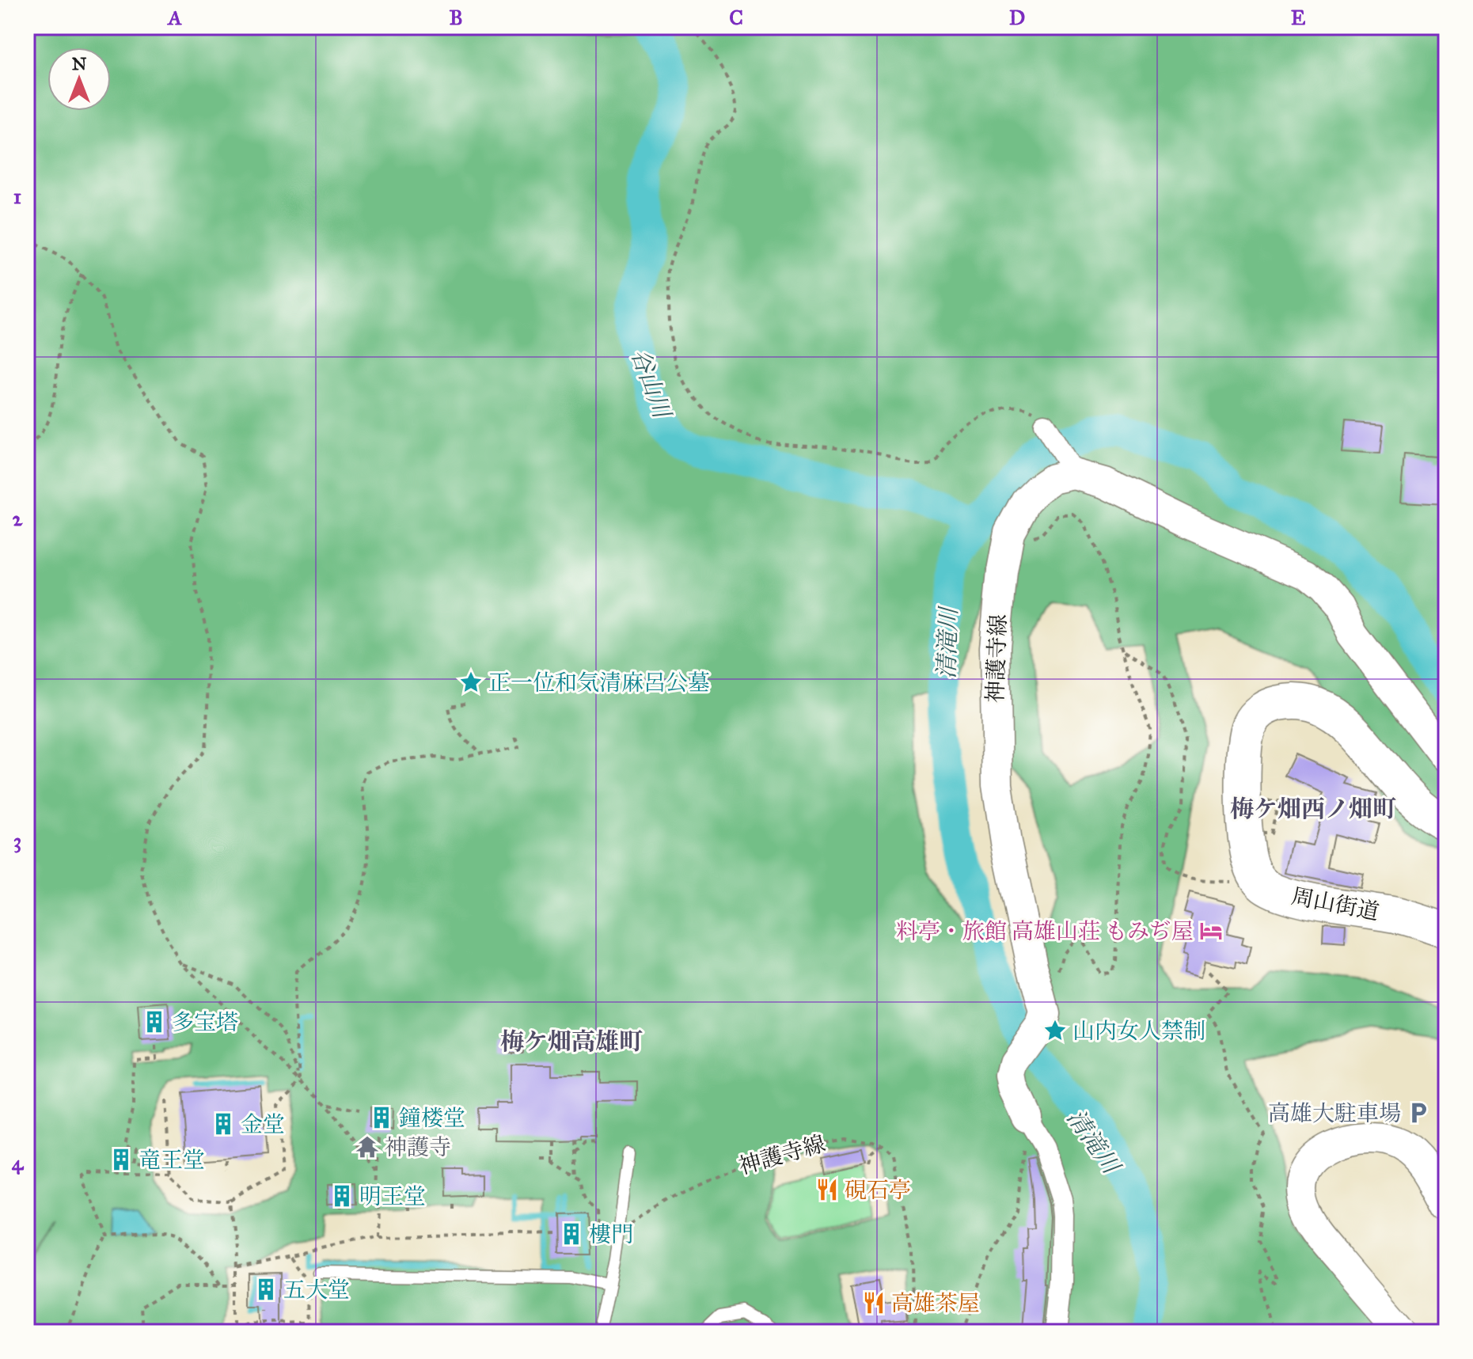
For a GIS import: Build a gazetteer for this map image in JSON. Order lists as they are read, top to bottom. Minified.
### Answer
{"streets":{"highway":["周山街道"],"main road":["神護寺線"]},"districts":["梅ケ畑西ノ畑町","梅ケ畑高雄町"],"water":["谷山川","清滝川"],"places":{"place":["正一位和気清麻呂公墓","山内女人禁制"],"hotel":["料亭・旅館 高雄山荘 もみぢ屋"],"building":["多宝塔","鐘楼堂","金堂","竜王堂","明王堂","樓門","五大堂"],"parking":["高雄大駐車場"],"temple":["神護寺"],"restaurant":["硯石亭","高雄茶屋"]},"north":"top","grid":{"columns":["A","B","C","D","E"],"rows":["1","2","3","4"]}}
